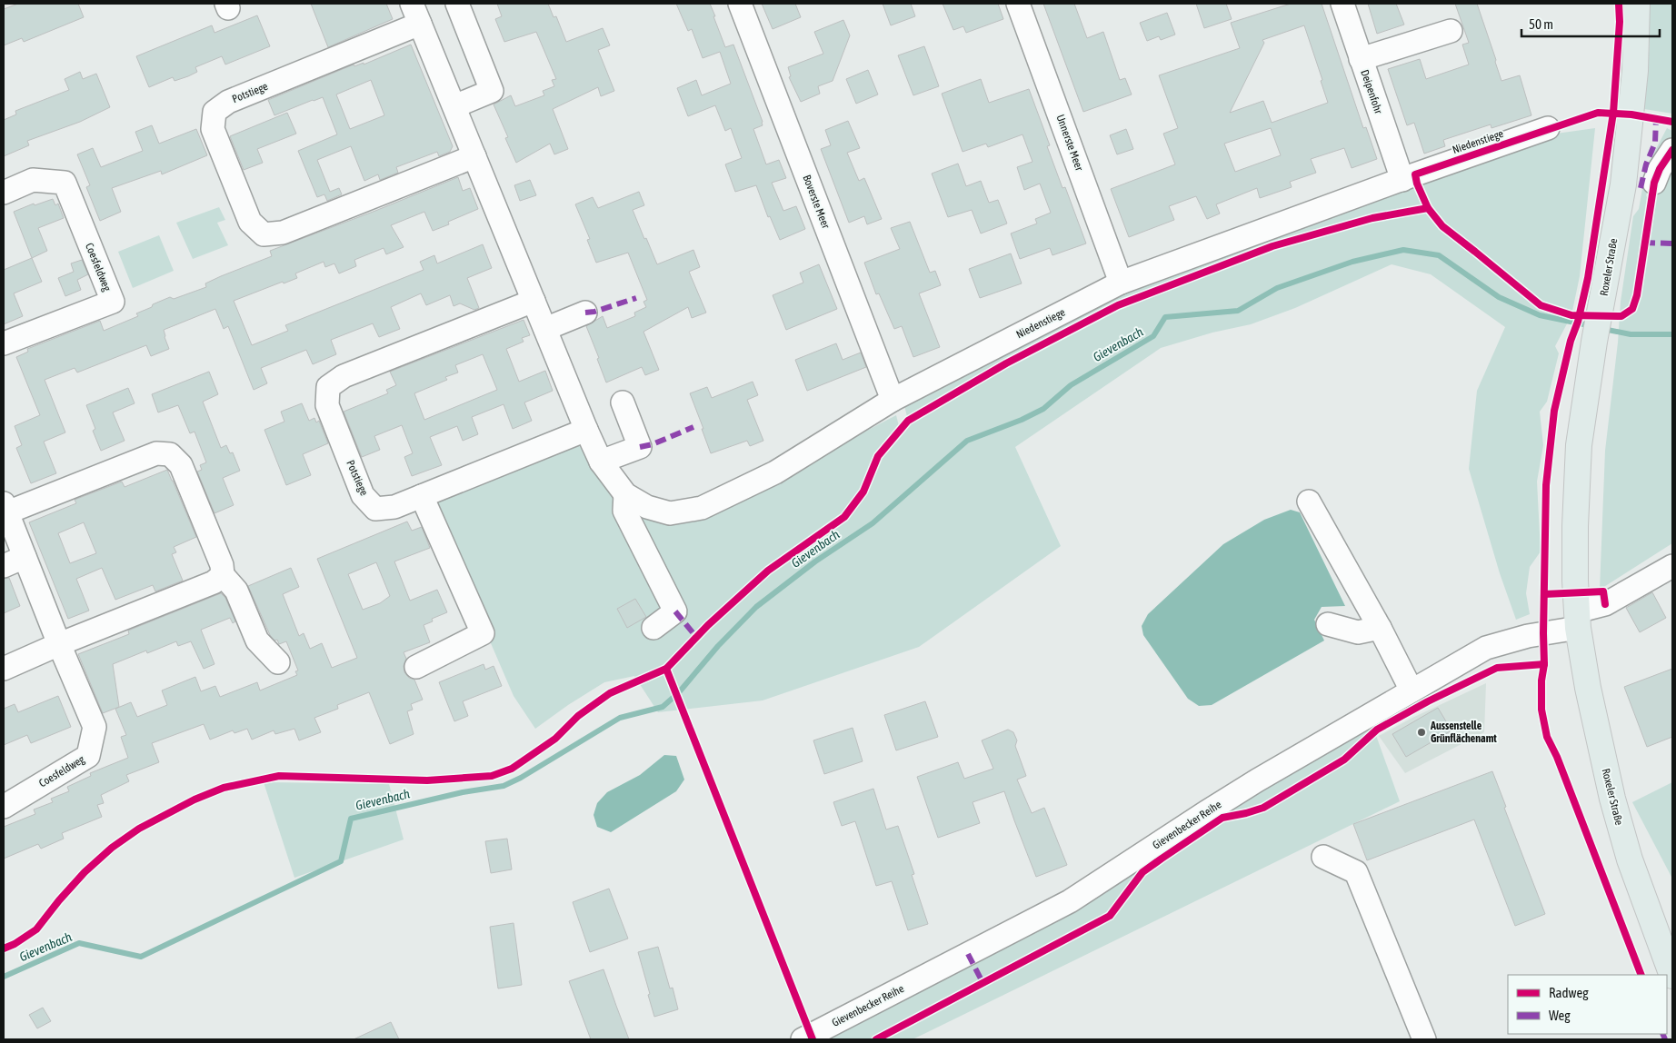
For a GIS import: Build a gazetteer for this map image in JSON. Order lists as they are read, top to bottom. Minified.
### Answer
{"streets":{"main road":["Roxeler Straße"],"street":["Deipenfohr","Potstiege","Niedenstiege","Unnerste Meer","Boverste Meer","Coesfeldweg","Gievenbecker Reihe"]},"crossings":[["Deipenfohr","Niedenstiege"],["Potstiege","Niedenstiege"],["Niedenstiege","Unnerste Meer"],["Niedenstiege","Boverste Meer"],["Roxeler Straße","Gievenbecker Reihe"]],"water":["Gievenbach"],"places":["Aussenstelle Grünflächenamt"],"legend":["Radweg","Weg"],"scale_bar":"50 m"}
